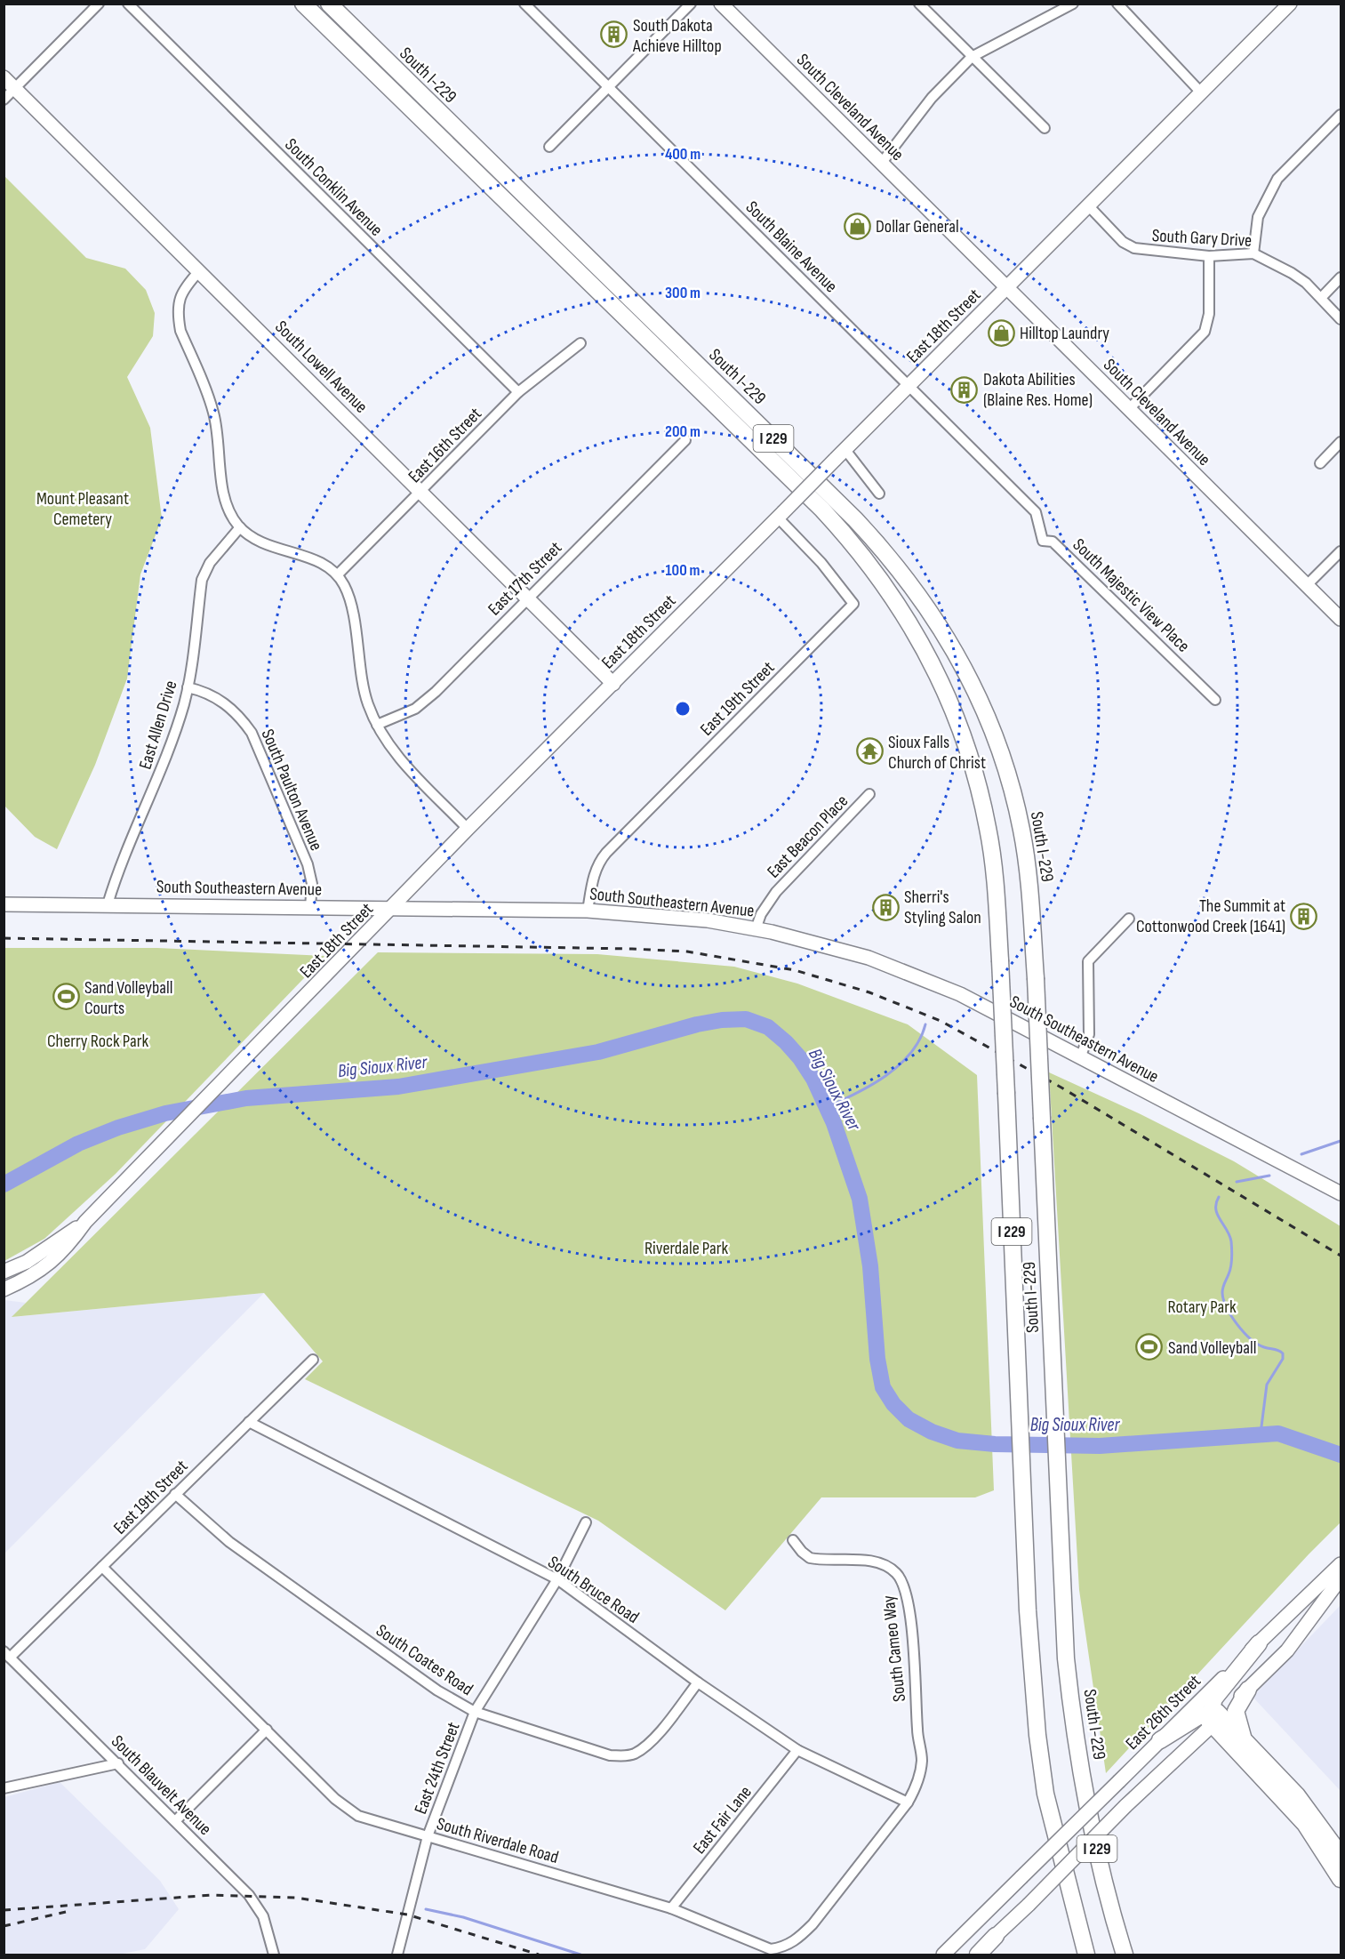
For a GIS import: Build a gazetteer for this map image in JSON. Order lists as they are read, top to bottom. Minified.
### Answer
{"streets":{"highway":["South I-229","I 229"],"street":["South Cleveland Avenue","South Conklin Avenue","South Gary Drive","South Blaine Avenue","East 18th Street","South Lowell Avenue","East 16th Street","East 17th Street","South Majestic View Place","East 19th Street","East Allen Drive","South Paulton Avenue","East Beacon Place","South Southeastern Avenue","South Bruce Road","South Cameo Way","South Coates Road","East 26th Street","East 24th Street","South Blauvelt Avenue","East Fair Lane","South Riverdale Road"]},"crossings":[["South Cleveland Avenue","East 18th Street"],["South Conklin Avenue","East 16th Street"],["South Gary Drive","East 18th Street"],["South Blaine Avenue","East 18th Street"],["South Blaine Avenue","South Majestic View Place"],["East 18th Street","South Lowell Avenue"],["East 18th Street","East 19th Street"],["East 18th Street","South Southeastern Avenue"],["South Lowell Avenue","East 16th Street"],["South Lowell Avenue","East 17th Street"],["East 19th Street","South Southeastern Avenue"],["East 19th Street","South Bruce Road"],["East 19th Street","South Coates Road"],["East 19th Street","South Blauvelt Avenue"],["East 19th Street","South Riverdale Road"],["East Allen Drive","South Paulton Avenue"],["East Allen Drive","South Southeastern Avenue"],["South Paulton Avenue","South Southeastern Avenue"],["East Beacon Place","South Southeastern Avenue"],["South Bruce Road","South Cameo Way"],["South Bruce Road","South Coates Road"],["South Bruce Road","East 24th Street"],["South Bruce Road","East Fair Lane"],["South Bruce Road","South Riverdale Road"],["South Cameo Way","South Riverdale Road"],["South Coates Road","East 24th Street"],["East 24th Street","South Riverdale Road"],["East Fair Lane","South Riverdale Road"]],"water":["Big Sioux River"],"parks":["Mount Pleasant Cemetery","Cherry Rock Park","Riverdale Park","Rotary Park"],"places":{"building":["South Dakota Achieve Hilltop","Dakota Abilities (Blaine Res. Home)","Sherri's Styling Salon","The Summit at Cottonwood Creek (1641)"],"shop":["Dollar General","Hilltop Laundry"],"temple":["Sioux Falls Church of Christ"],"sports":["Sand Volleyball Courts","Sand Volleyball"]},"rings":["400 m","300 m","200 m","100 m"]}
